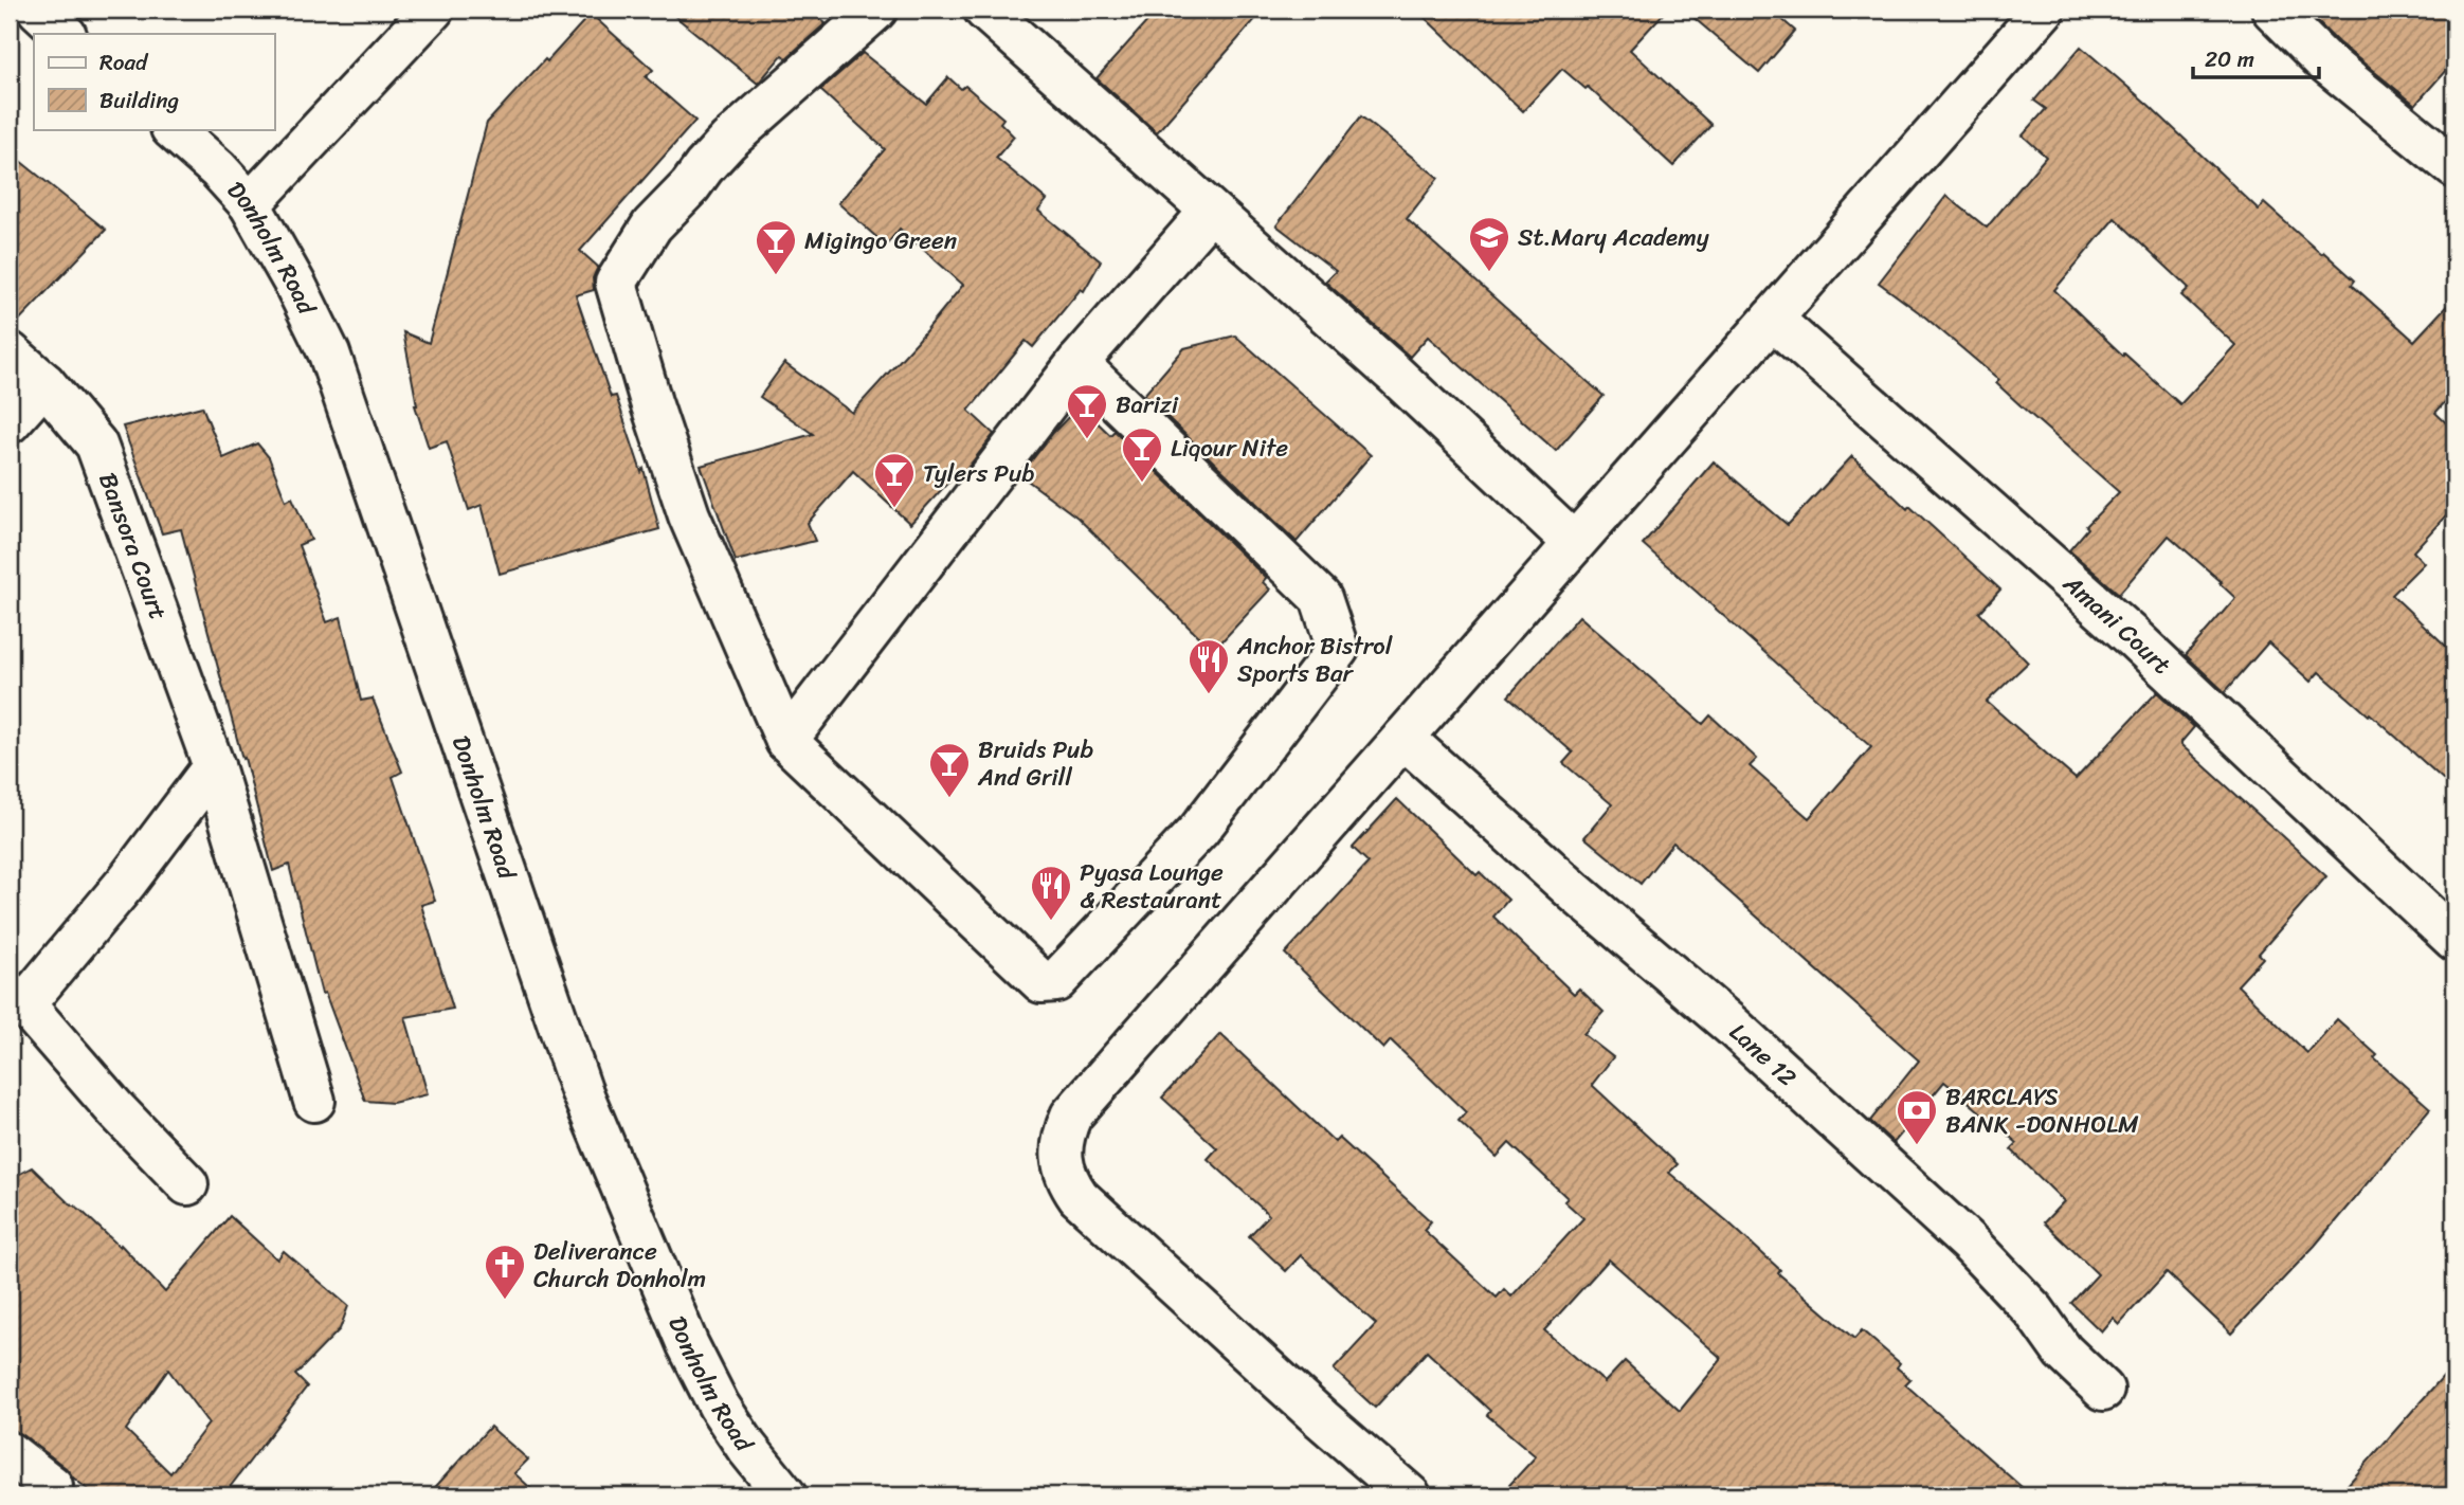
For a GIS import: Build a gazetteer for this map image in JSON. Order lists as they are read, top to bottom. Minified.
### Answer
{"streets":{"street":["Donholm Road","Bansora Court","Amani Court","Lane 12"]},"places":{"school or university":["St.Mary Academy"],"bar":["Migingo Green","Barizi","Liqour Nite","Tylers Pub","Bruids Pub And Grill"],"restaurant":["Anchor Bistrol Sports Bar","Pyasa Lounge & Restaurant"],"bank":["BARCLAYS BANK -DONHOLM"],"church":["Deliverance Church Donholm"]},"legend":["Road","Building"],"scale_bar":"20 m"}
